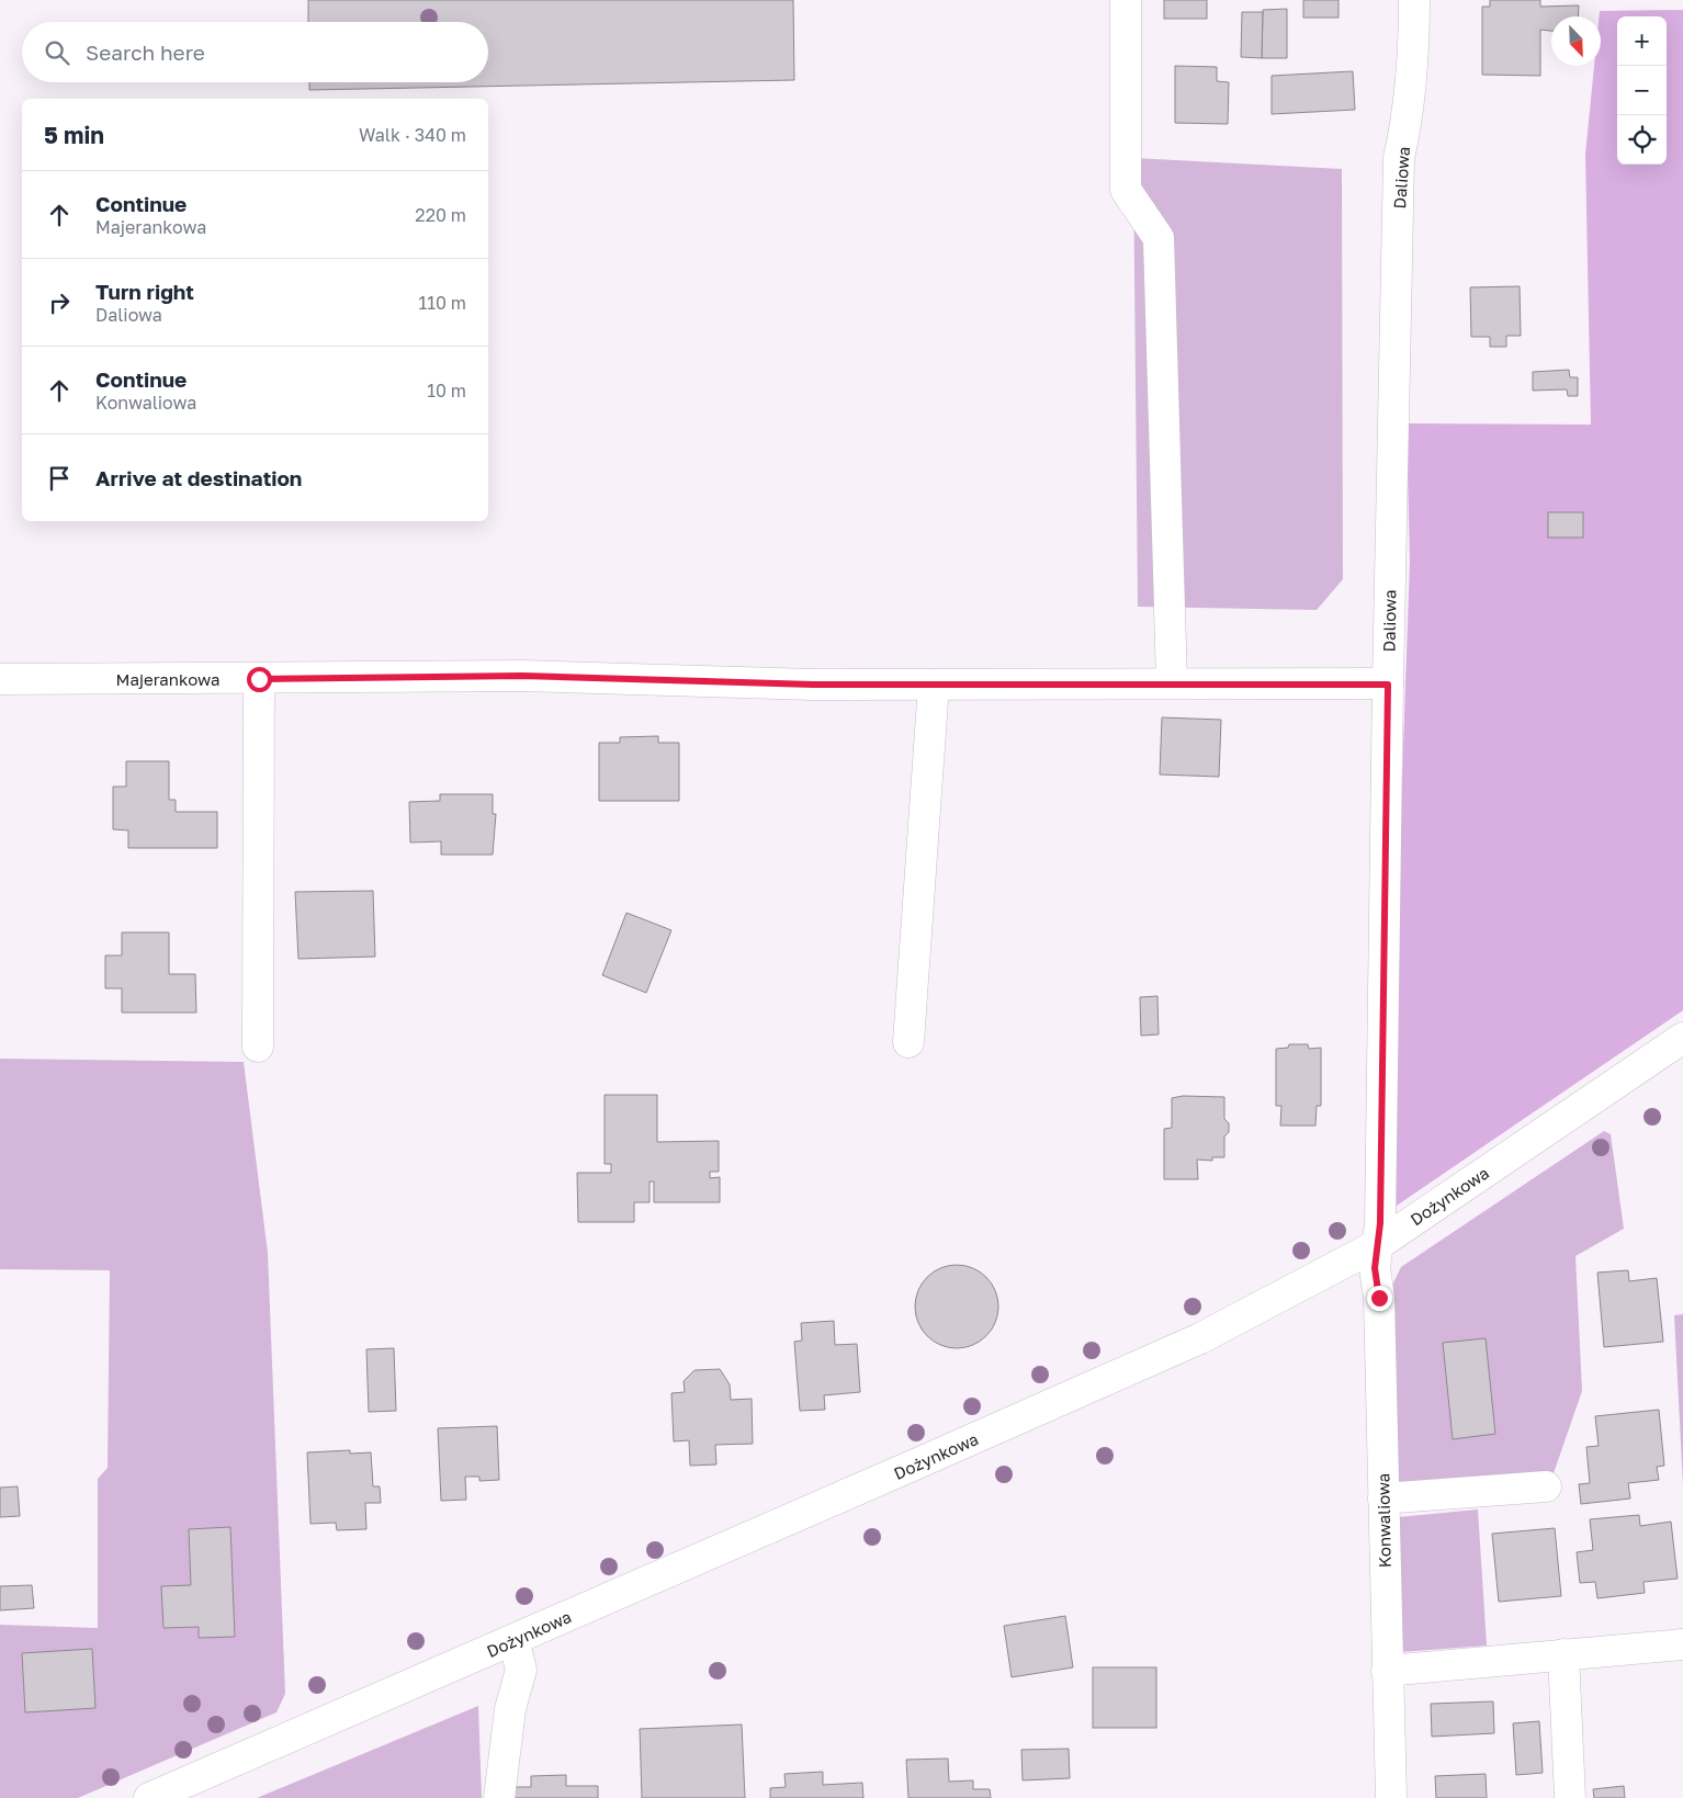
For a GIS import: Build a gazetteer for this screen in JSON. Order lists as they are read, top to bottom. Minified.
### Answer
{"streets":{"street":["Daliowa","Majerankowa","Dożynkowa","Konwaliowa"]},"crossings":[["Daliowa","Majerankowa"],["Daliowa","Dożynkowa"],["Daliowa","Konwaliowa"],["Dożynkowa","Konwaliowa"]],"north":"bottom right","page":{"map_buttons":["+","−"],"search":"Search here","heading":["5 min","Walk · 340 m"],"list":[["Continue","Majerankowa","220 m"],["Turn right","Daliowa","110 m"],["Continue","Konwaliowa","10 m"],"Arrive at destination"]}}
